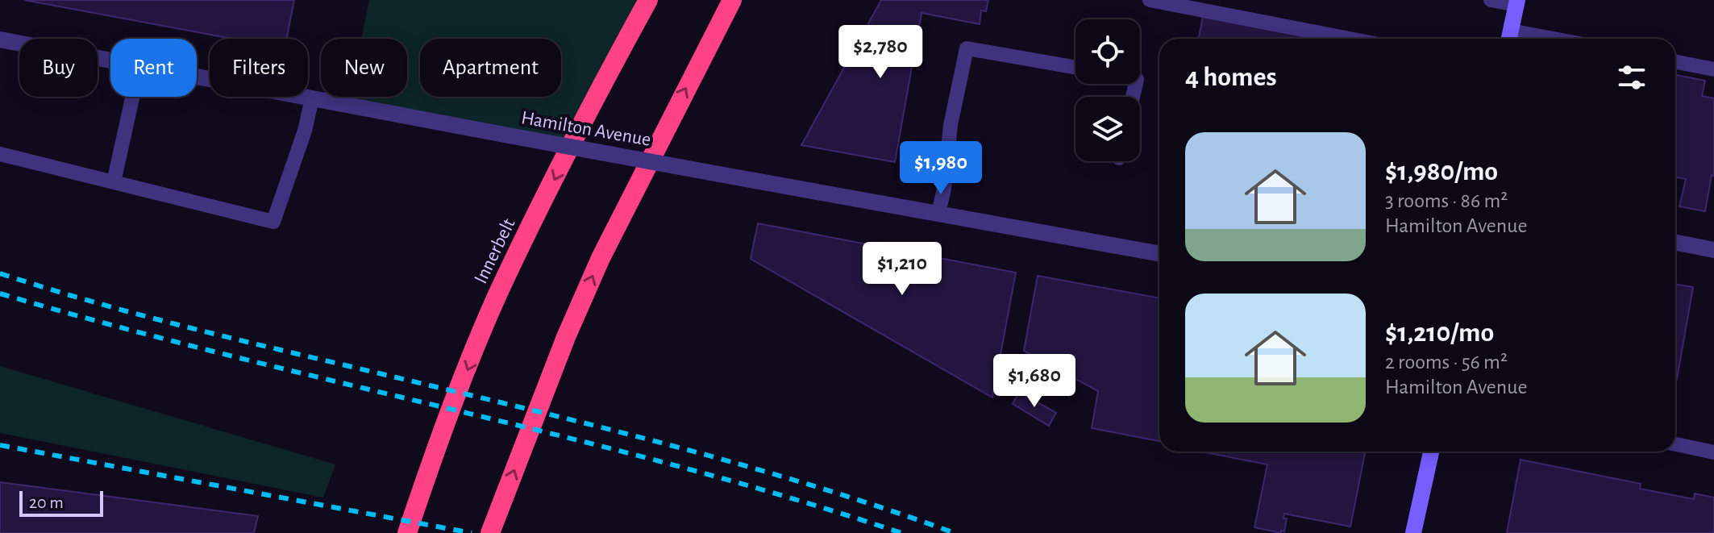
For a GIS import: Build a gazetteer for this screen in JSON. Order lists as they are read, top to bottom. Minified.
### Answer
{"streets":{"highway":["Innerbelt"],"street":["Hamilton Avenue"]},"scale_bar":"20 m","page":{"price":["$2,780","$1,980","$1,210","$1,680"],"chip":["Buy","Rent","Filters","New","Apartment"],"heading":"4 homes","list":[{"name":"$1,980/mo","note":"3 rooms · 86 m² · Hamilton Avenue"},{"name":"$1,210/mo","note":"2 rooms · 56 m² · Hamilton Avenue"}],"scale":"20 m"}}
